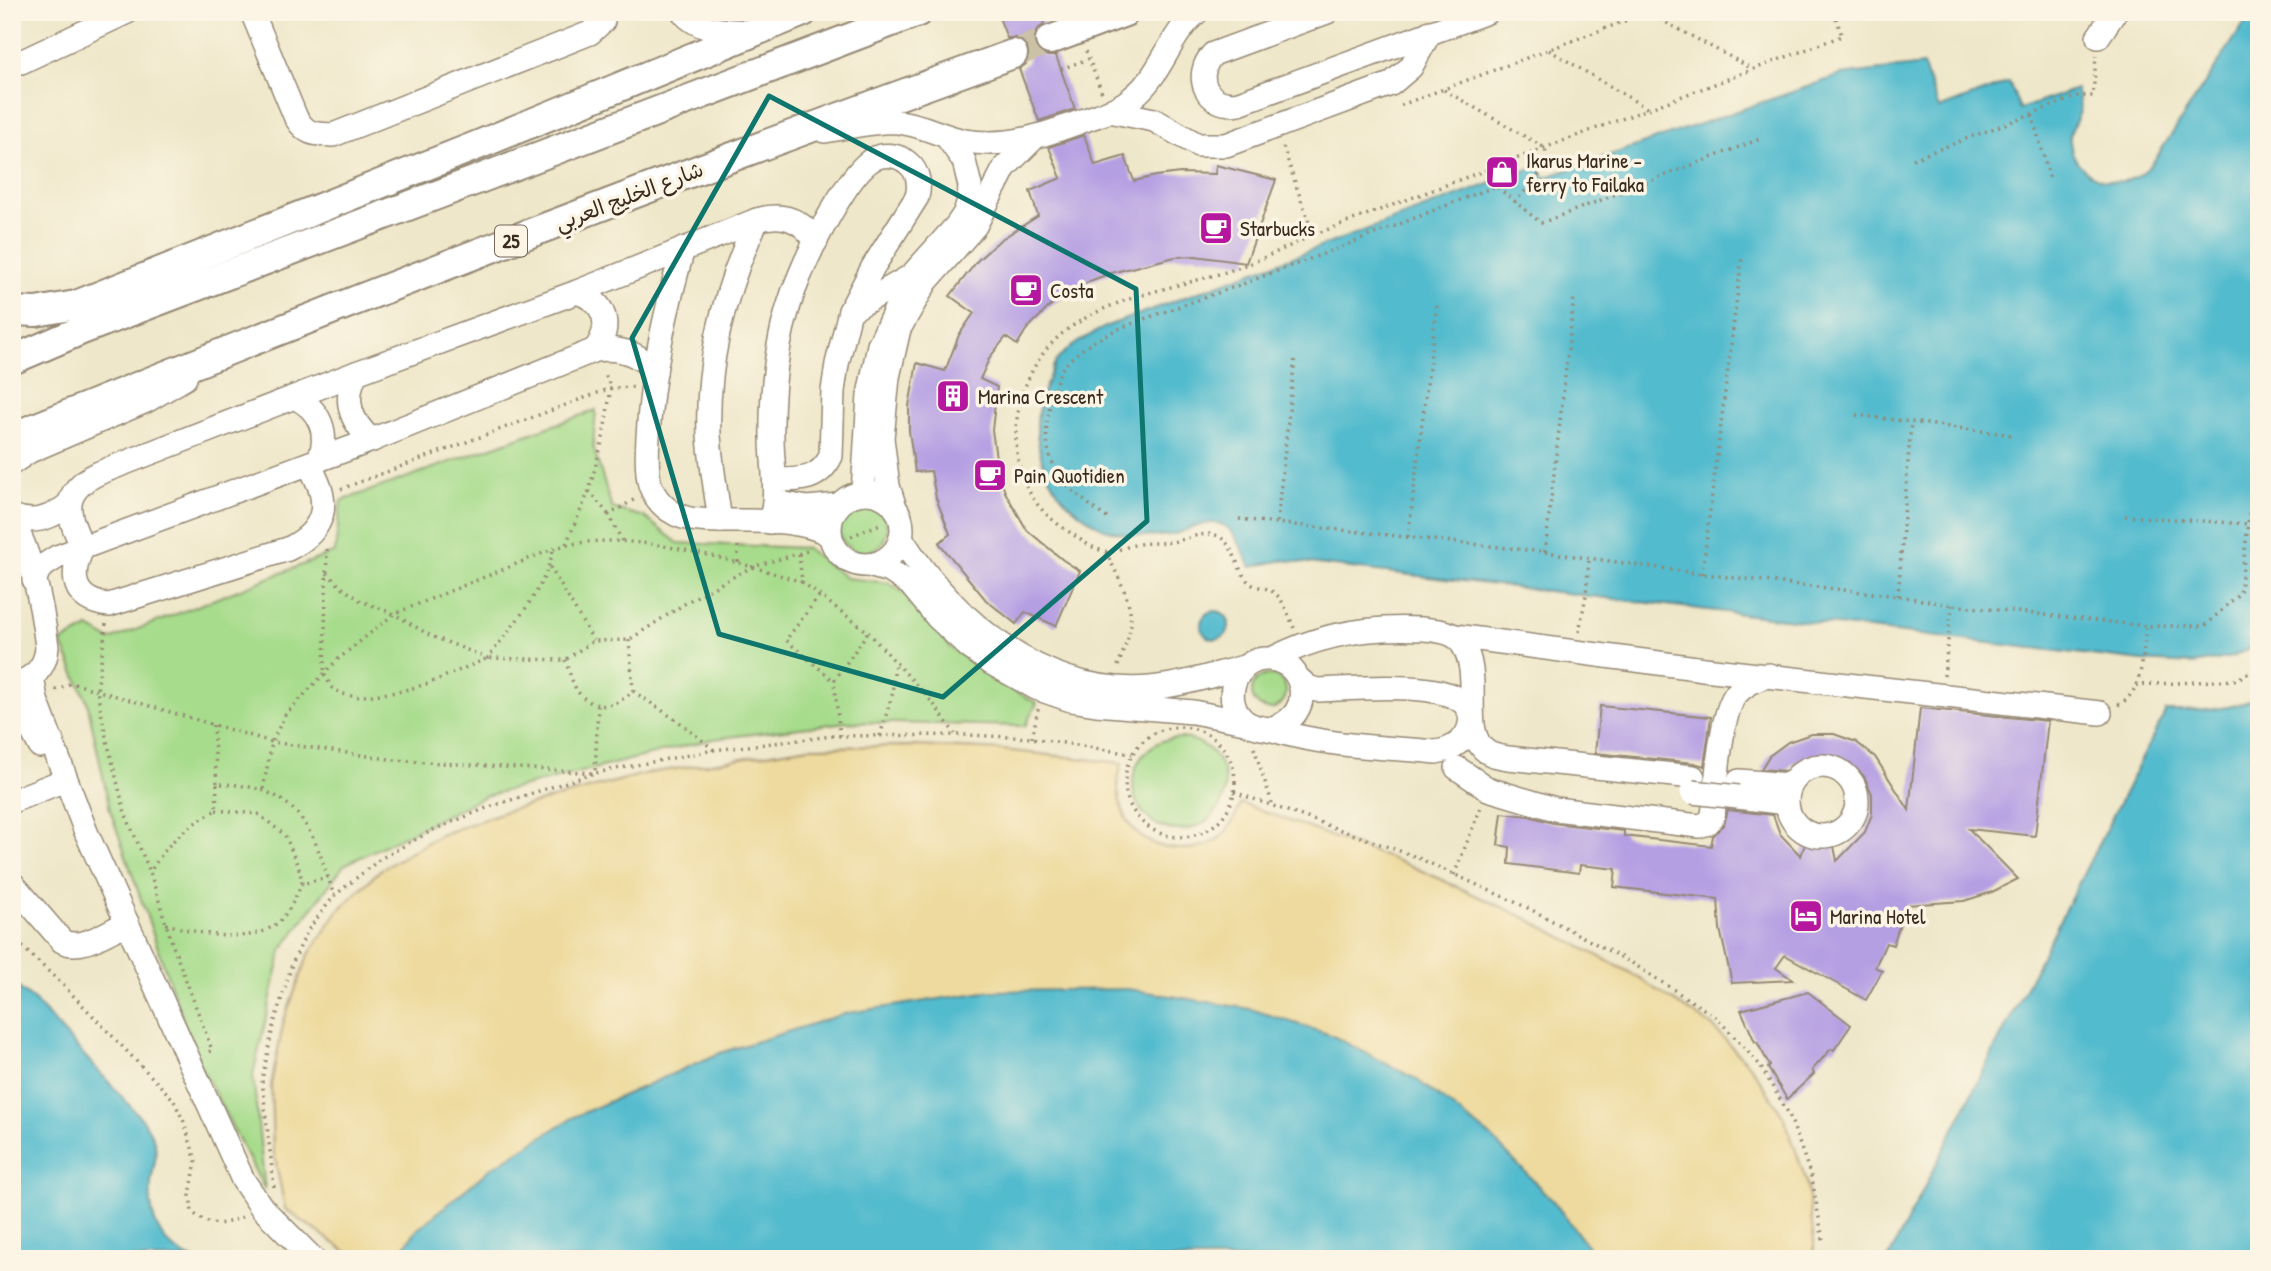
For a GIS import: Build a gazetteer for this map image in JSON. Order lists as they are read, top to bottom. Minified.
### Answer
{"streets":{"main road":["شارع الخليج العربي","25"]},"places":{"shop":["Ikarus Marine - ferry to Failaka"],"cafe":["Starbucks","Costa","Pain Quotidien"],"building":["Marina Crescent"],"hotel":["Marina Hotel"]}}
